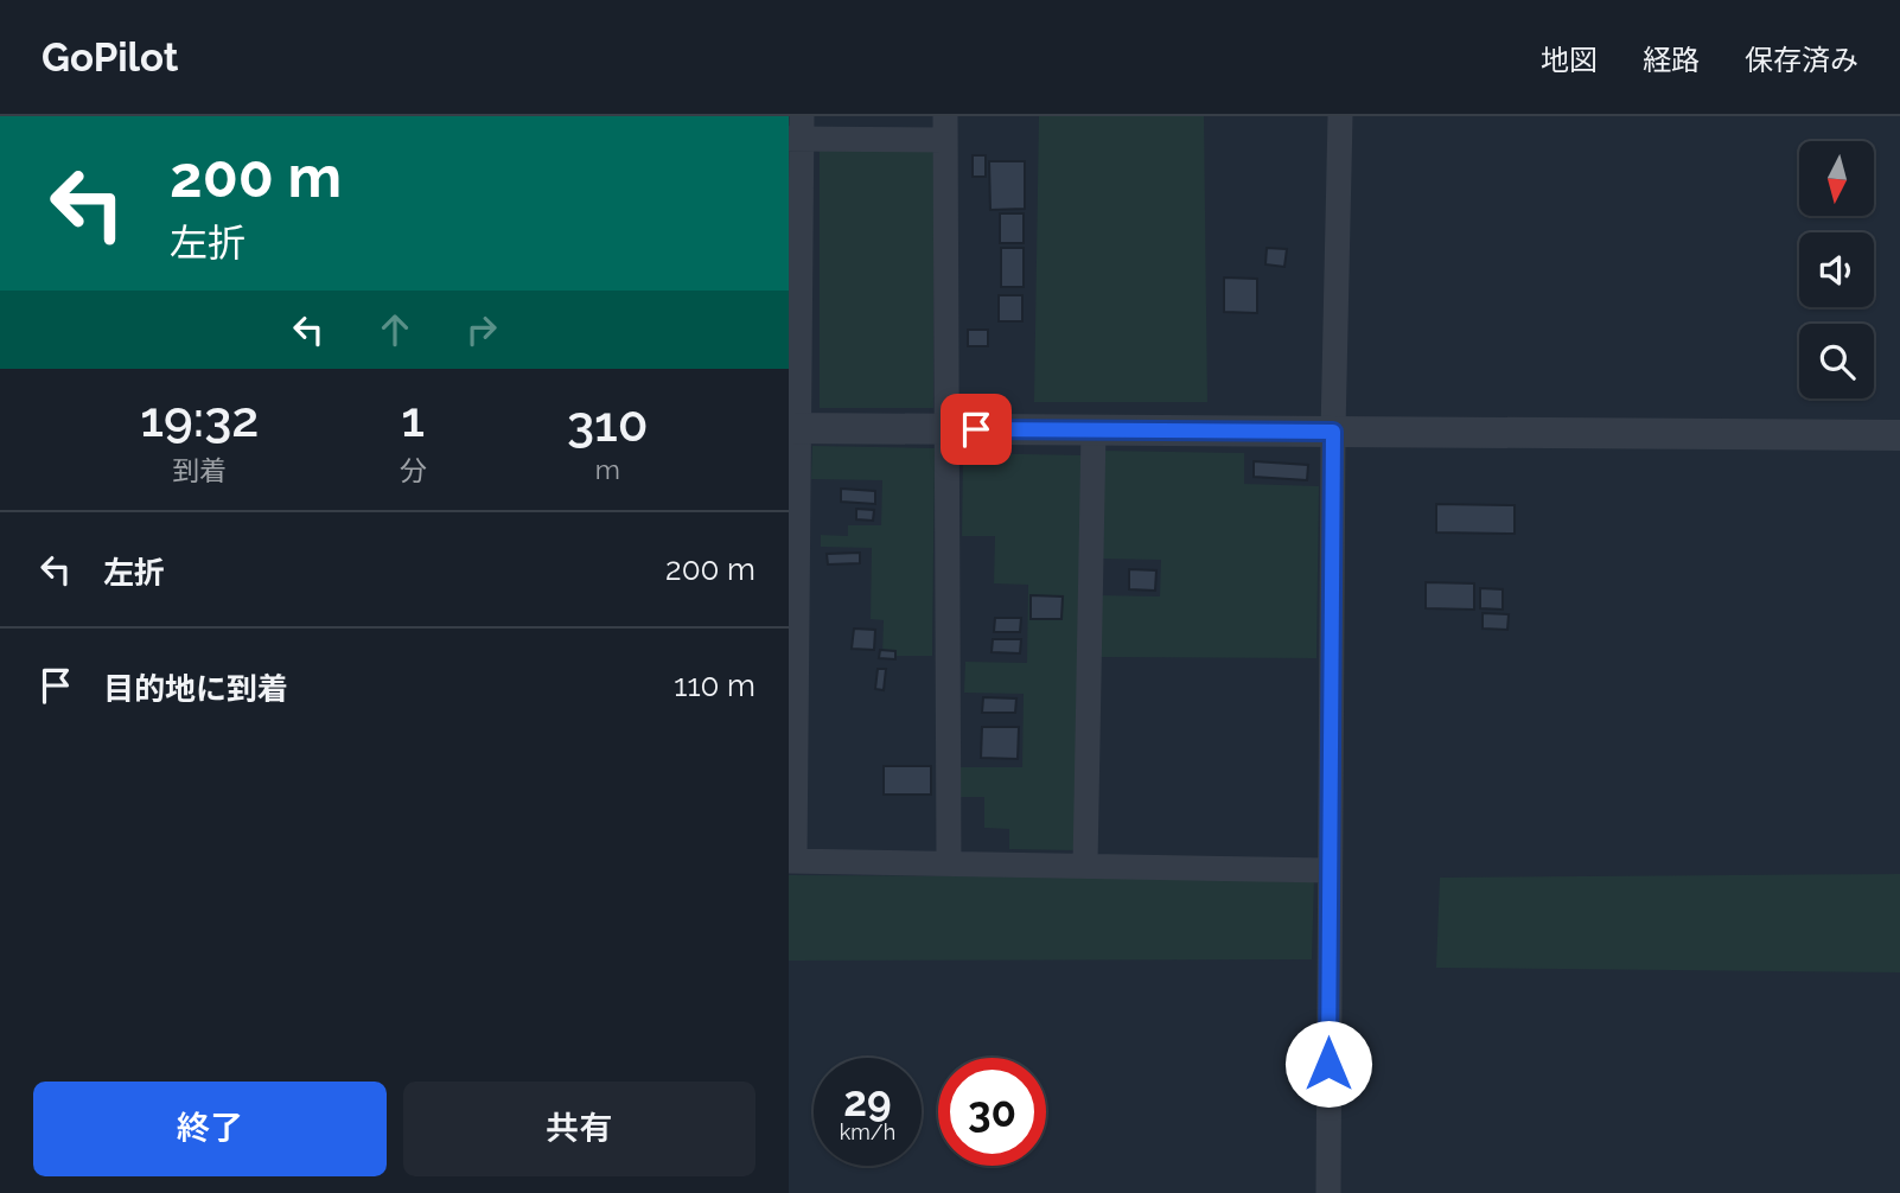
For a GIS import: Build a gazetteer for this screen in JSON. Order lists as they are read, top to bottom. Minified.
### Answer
{"north":"bottom","page":{"header":"GoPilot","nav":["地図","経路","保存済み"],"turn":["200 m","左折"],"eta":["19:32","到着","1","分","310","m"],"list":[{"name":"左折","value":"200 m"},{"name":"目的地に到着","value":"110 m"}],"speed":"29 km/h","limit":"30","buttons":["終了","共有"]}}
